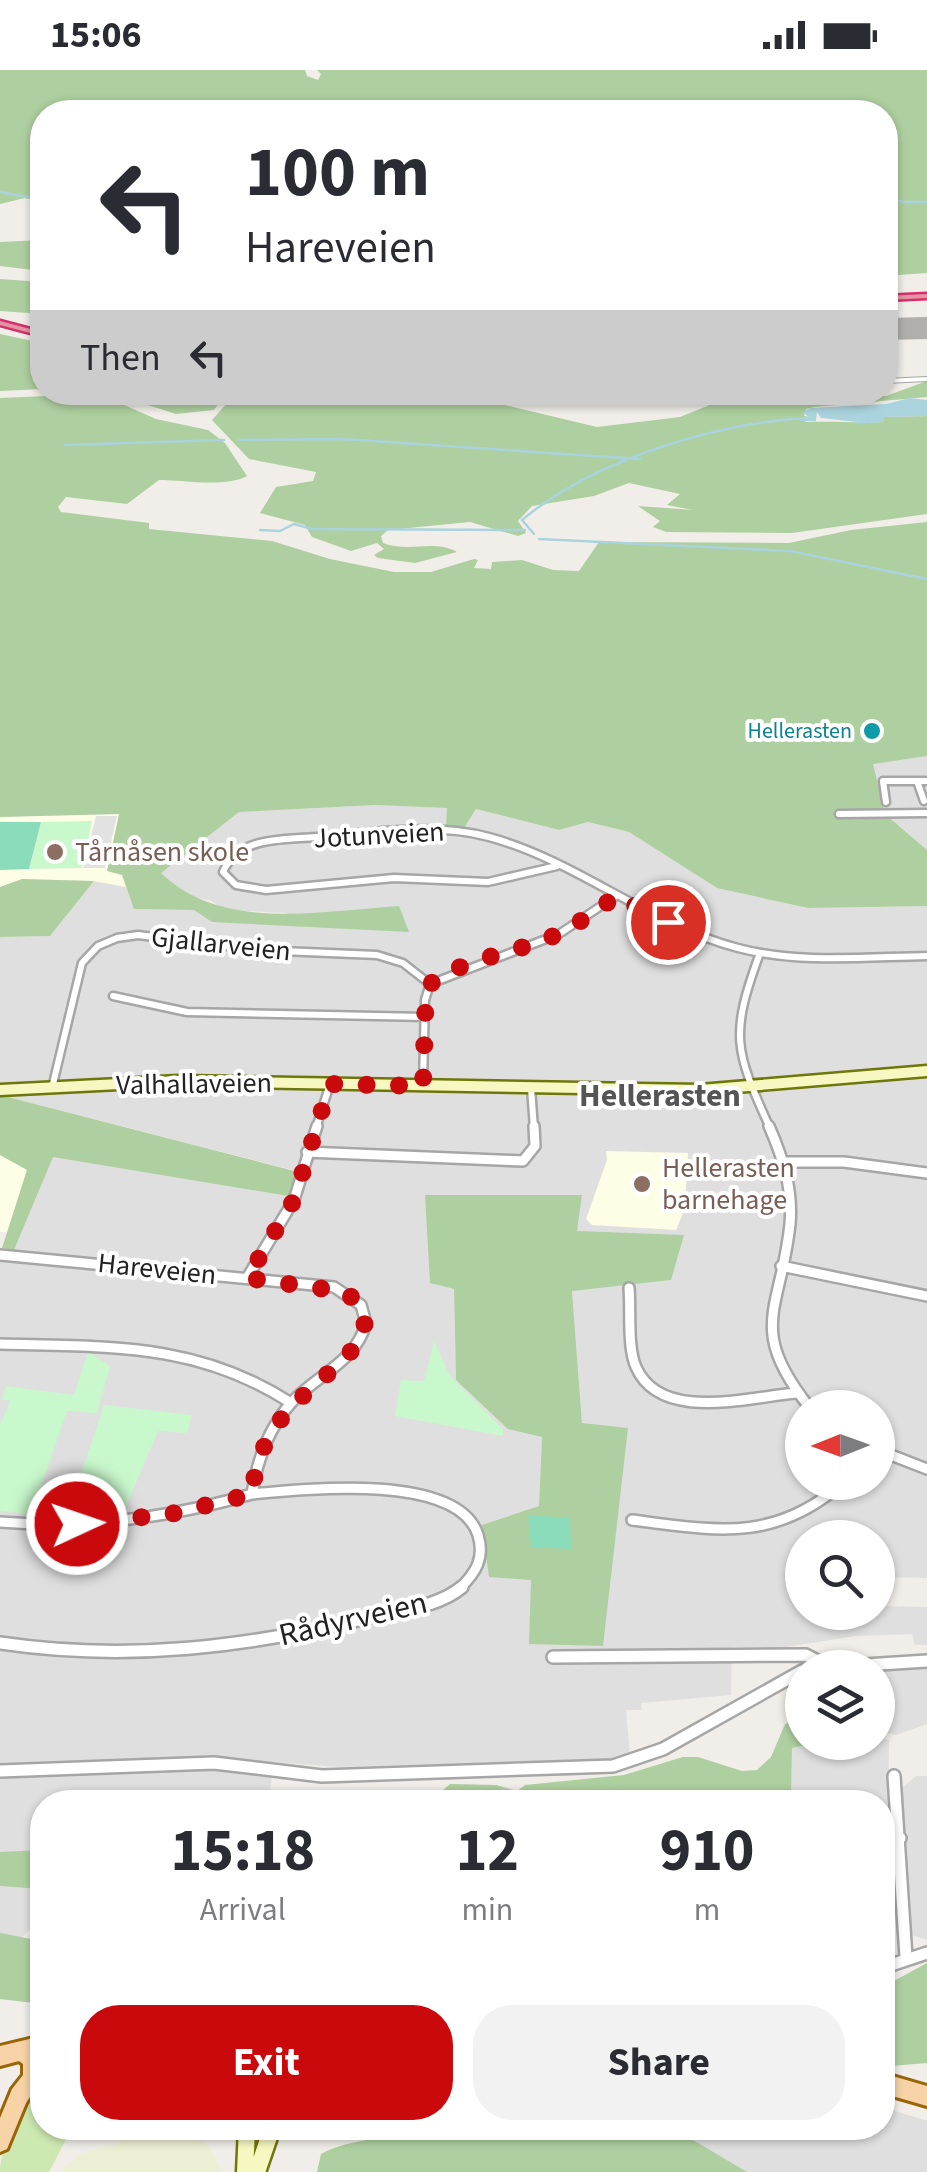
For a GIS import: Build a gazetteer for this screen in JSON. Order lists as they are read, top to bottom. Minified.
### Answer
{"streets":{"street":["Jotunveien","Gjallarveien","Valhallaveien","Hareveien","Rådyrveien"]},"crossings":[["Gjallarveien","Valhallaveien"],["Hareveien","Rådyrveien"]],"districts":["Hellerasten"],"places":["Hellerasten","Tårnåsen skole","Hellerasten barnehage"],"north":"left","page":{"status":"15:06","turn":["100 m","Hareveien"],"then":"Then","eta":["15:18","Arrival","12","min","910","m"],"buttons":["Exit","Share"]}}
